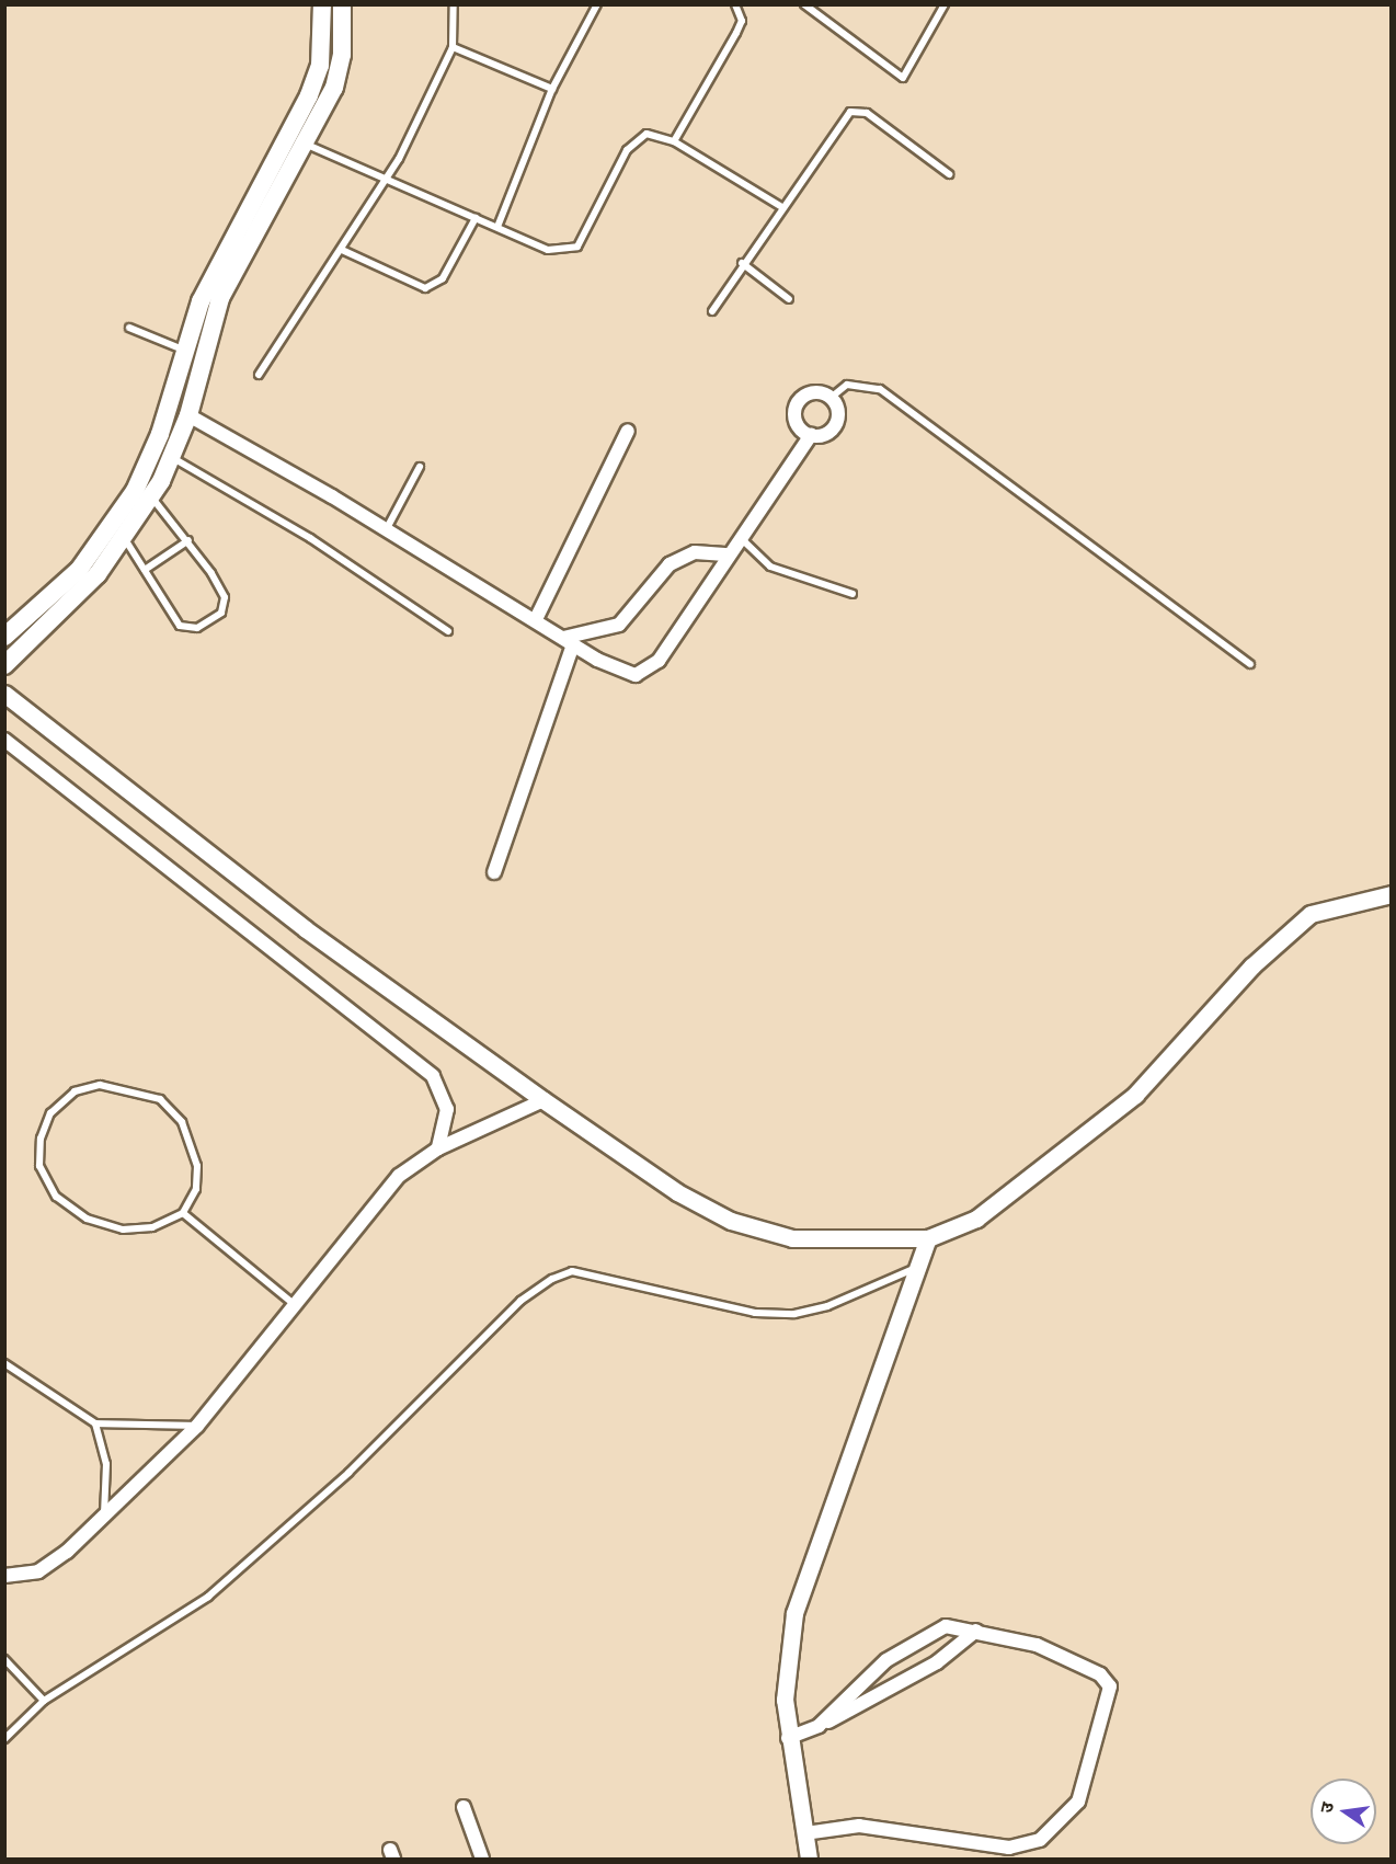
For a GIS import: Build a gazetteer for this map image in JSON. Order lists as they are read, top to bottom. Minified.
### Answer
{"north":"left"}
